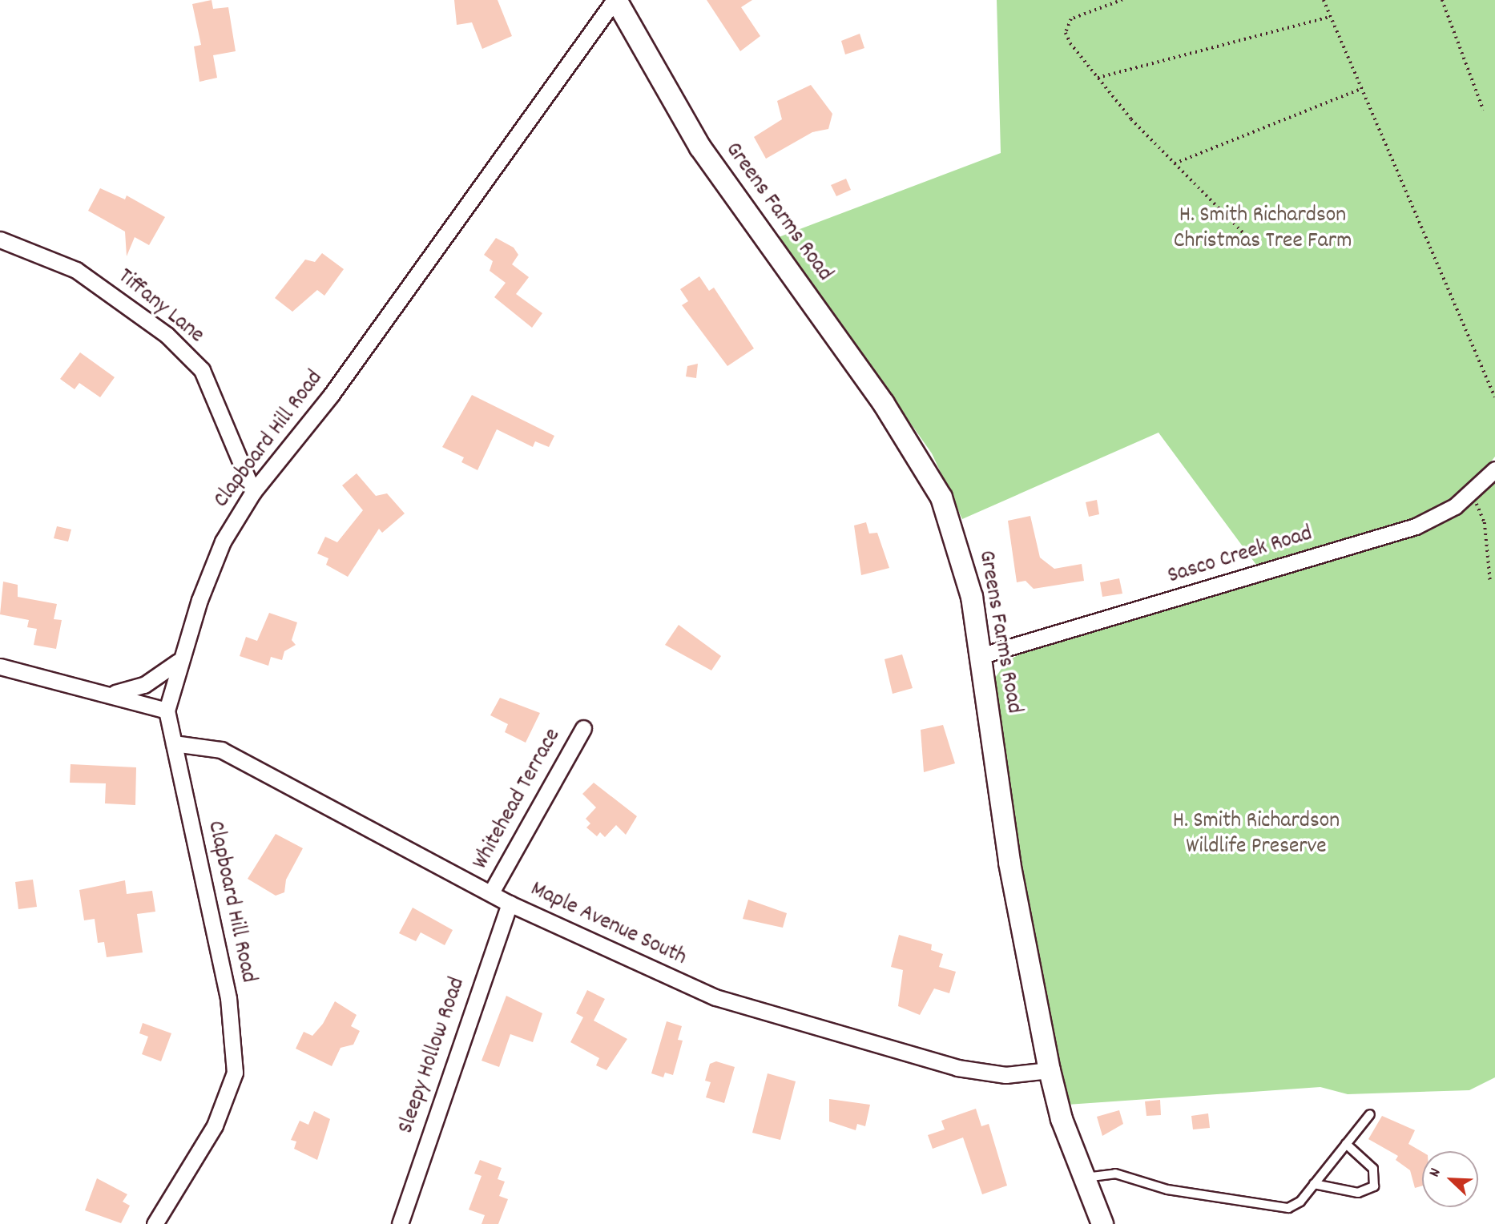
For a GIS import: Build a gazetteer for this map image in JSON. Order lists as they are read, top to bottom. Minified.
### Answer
{"streets":{"street":["Greens Farms Road","Tiffany Lane","Clapboard Hill Road","Sasco Creek Road","Whitehead Terrace","Maple Avenue South","Sleepy Hollow Road"]},"crossings":[["Greens Farms Road","Clapboard Hill Road"],["Greens Farms Road","Sasco Creek Road"],["Greens Farms Road","Maple Avenue South"],["Tiffany Lane","Clapboard Hill Road"],["Clapboard Hill Road","Maple Avenue South"],["Whitehead Terrace","Maple Avenue South"],["Maple Avenue South","Sleepy Hollow Road"]],"parks":["H. Smith Richardson Christmas Tree Farm","H. Smith Richardson Wildlife Preserve"],"north":"top left"}
